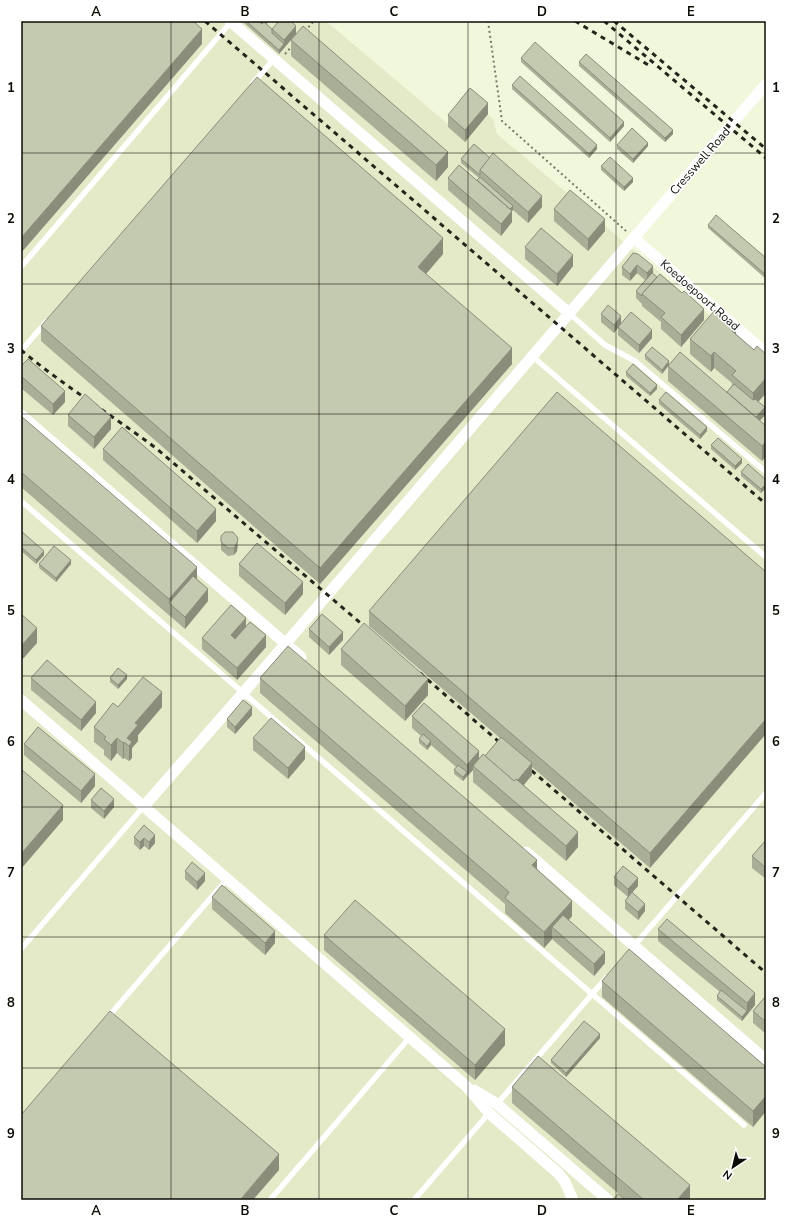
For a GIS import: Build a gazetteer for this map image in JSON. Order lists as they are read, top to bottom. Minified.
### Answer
{"streets":{"street":["Cresswell Road","Koedoepoort Road"]},"crossings":[["Cresswell Road","Koedoepoort Road"]],"north":"bottom left","grid":{"columns":["A","B","C","D","E"],"rows":["1","2","3","4","5","6","7","8","9"]}}
